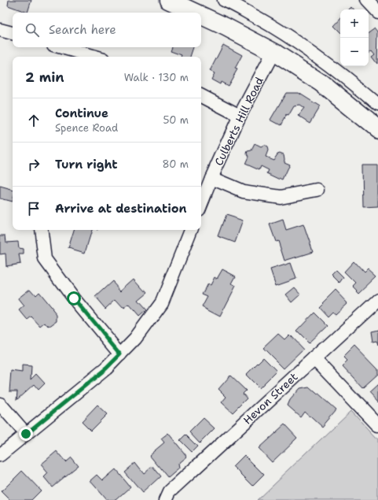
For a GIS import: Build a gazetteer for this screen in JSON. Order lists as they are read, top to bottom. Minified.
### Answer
{"streets":{"street":["Culberts Hill Road","Hevon Street"]},"page":{"map_buttons":["+","−"],"search":"Search here","heading":["2 min","Walk · 130 m"],"list":[["Continue","Spence Road","50 m"],["Turn right","80 m"],"Arrive at destination"]}}
